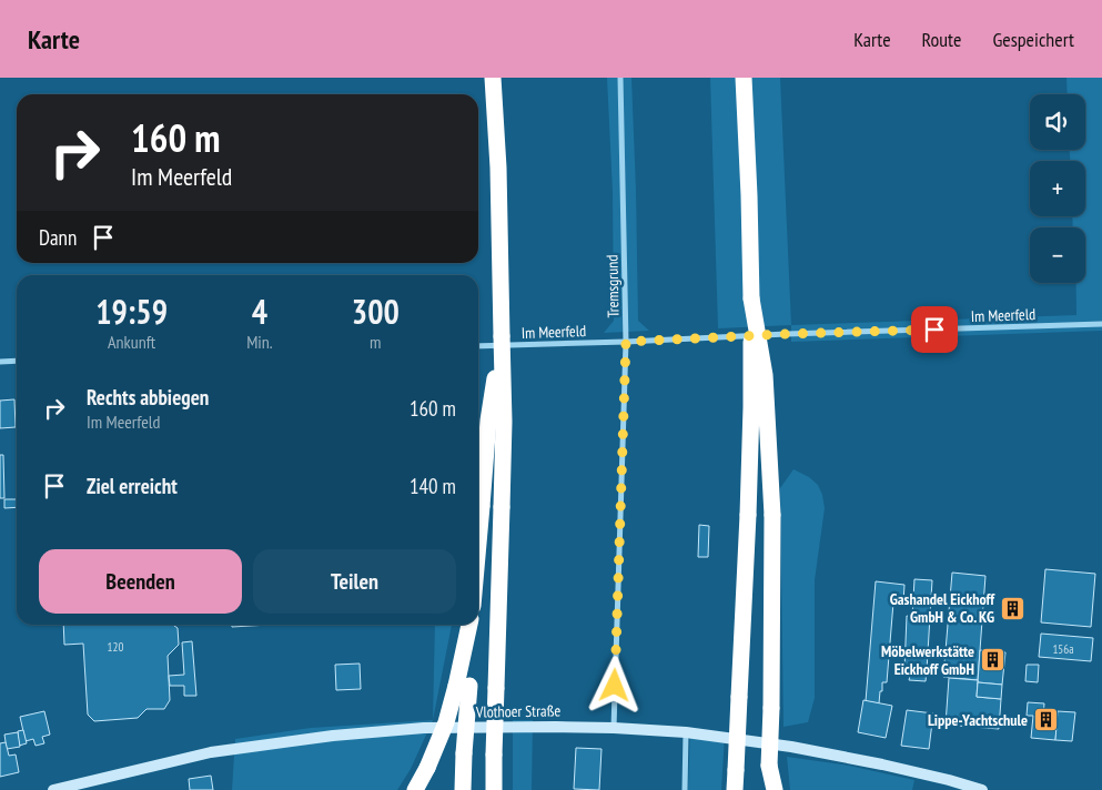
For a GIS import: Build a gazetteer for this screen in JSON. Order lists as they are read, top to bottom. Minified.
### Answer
{"streets":{"main road":["Vlothoer Straße"],"street":["Tremsgrund","Im Meerfeld"]},"crossings":[["Tremsgrund","Im Meerfeld"],["Tremsgrund","Vlothoer Straße"]],"places":{"building":["Gashandel Eickhoff GmbH & Co. KG","Möbelwerkstätte Eickhoff GmbH","Lippe-Yachtschule"]},"house_numbers":["120","156a"],"page":{"header":"Karte","nav":["Karte","Route","Gespeichert"],"map_buttons":["+","−"],"turn":["160 m","Im Meerfeld"],"then":"Dann","eta":["19:59","Ankunft","4","Min.","300","m"],"list":[{"name":"Rechts abbiegen","note":"Im Meerfeld","value":"160 m"},{"name":"Ziel erreicht","value":"140 m"}],"buttons":["Beenden","Teilen"]}}
